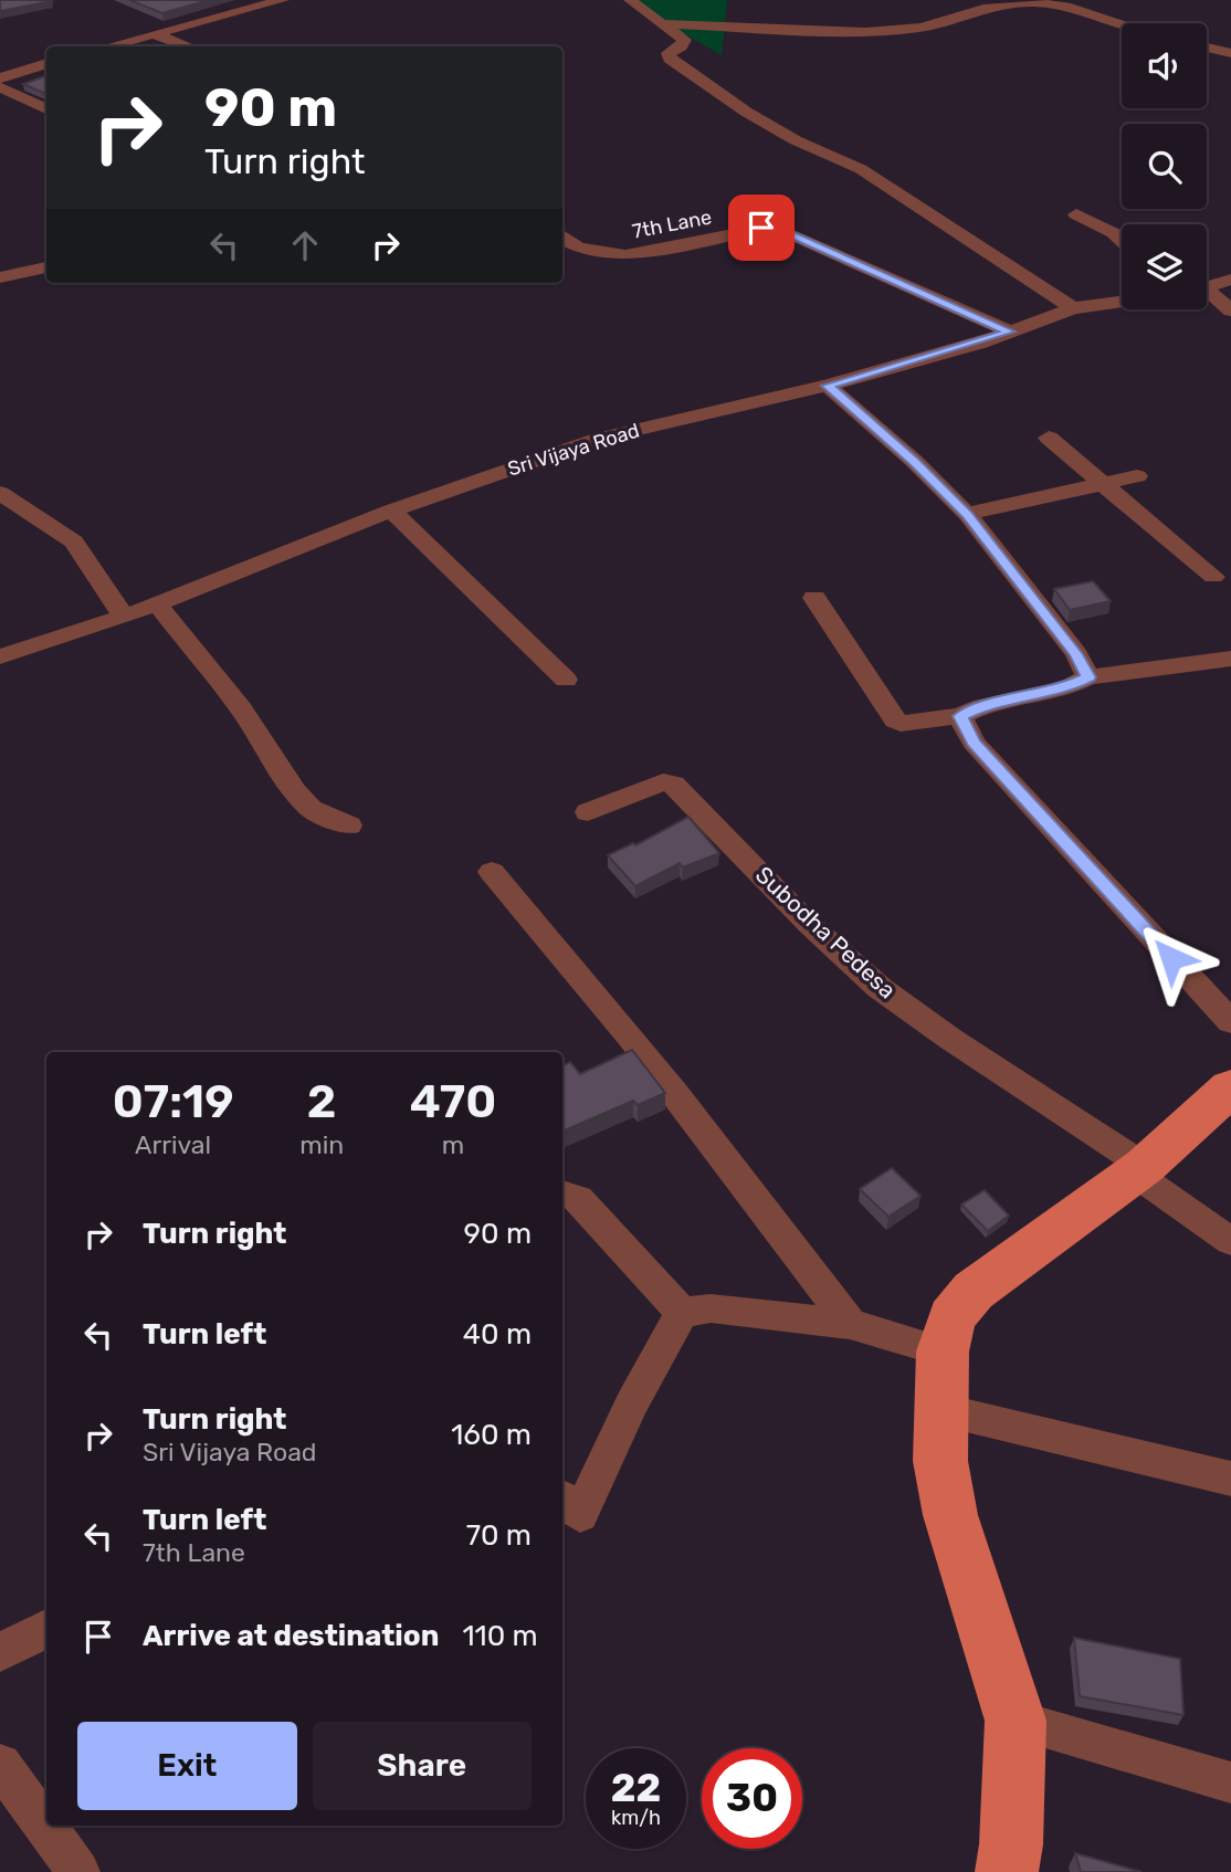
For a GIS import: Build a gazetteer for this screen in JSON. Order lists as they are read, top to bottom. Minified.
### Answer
{"streets":{"street":["7th Lane","Sri Vijaya Road","Subodha Pedesa"]},"crossings":[["7th Lane","Sri Vijaya Road"]],"page":{"turn":["90 m","Turn right"],"eta":["07:19","Arrival","2","min","470","m"],"list":[{"name":"Turn right","value":"90 m"},{"name":"Turn left","value":"40 m"},{"name":"Turn right","note":"Sri Vijaya Road","value":"160 m"},{"name":"Turn left","note":"7th Lane","value":"70 m"},{"name":"Arrive at destination","value":"110 m"}],"buttons":["Exit","Share"],"speed":"22 km/h","limit":"30"}}
